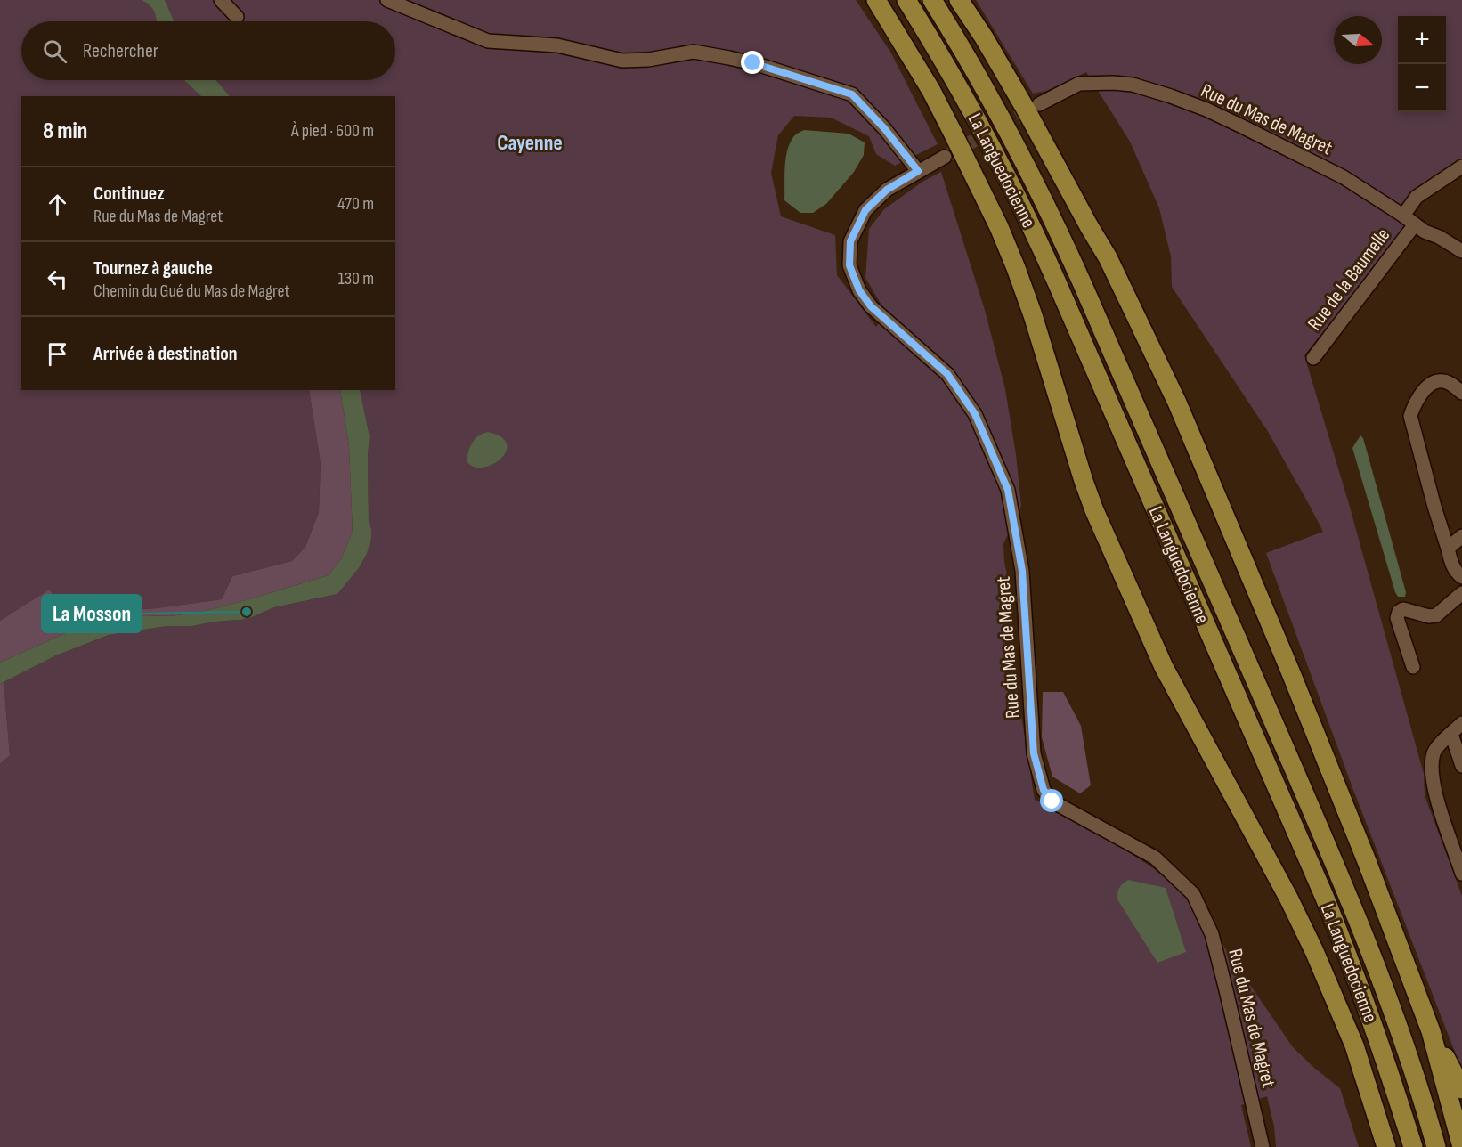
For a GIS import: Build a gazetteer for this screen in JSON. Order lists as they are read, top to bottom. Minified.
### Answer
{"streets":{"highway":["La Languedocienne"],"street":["Rue du Mas de Magret","Rue de la Baumelle"]},"crossings":[["Rue du Mas de Magret","Rue de la Baumelle"]],"districts":["Cayenne"],"places":["La Mosson"],"north":"right","page":{"map_buttons":["+","−"],"search":"Rechercher","heading":["8 min","À pied · 600 m"],"list":[["Continuez","Rue du Mas de Magret","470 m"],["Tournez à gauche","Chemin du Gué du Mas de Magret","130 m"],"Arrivée à destination"]}}
